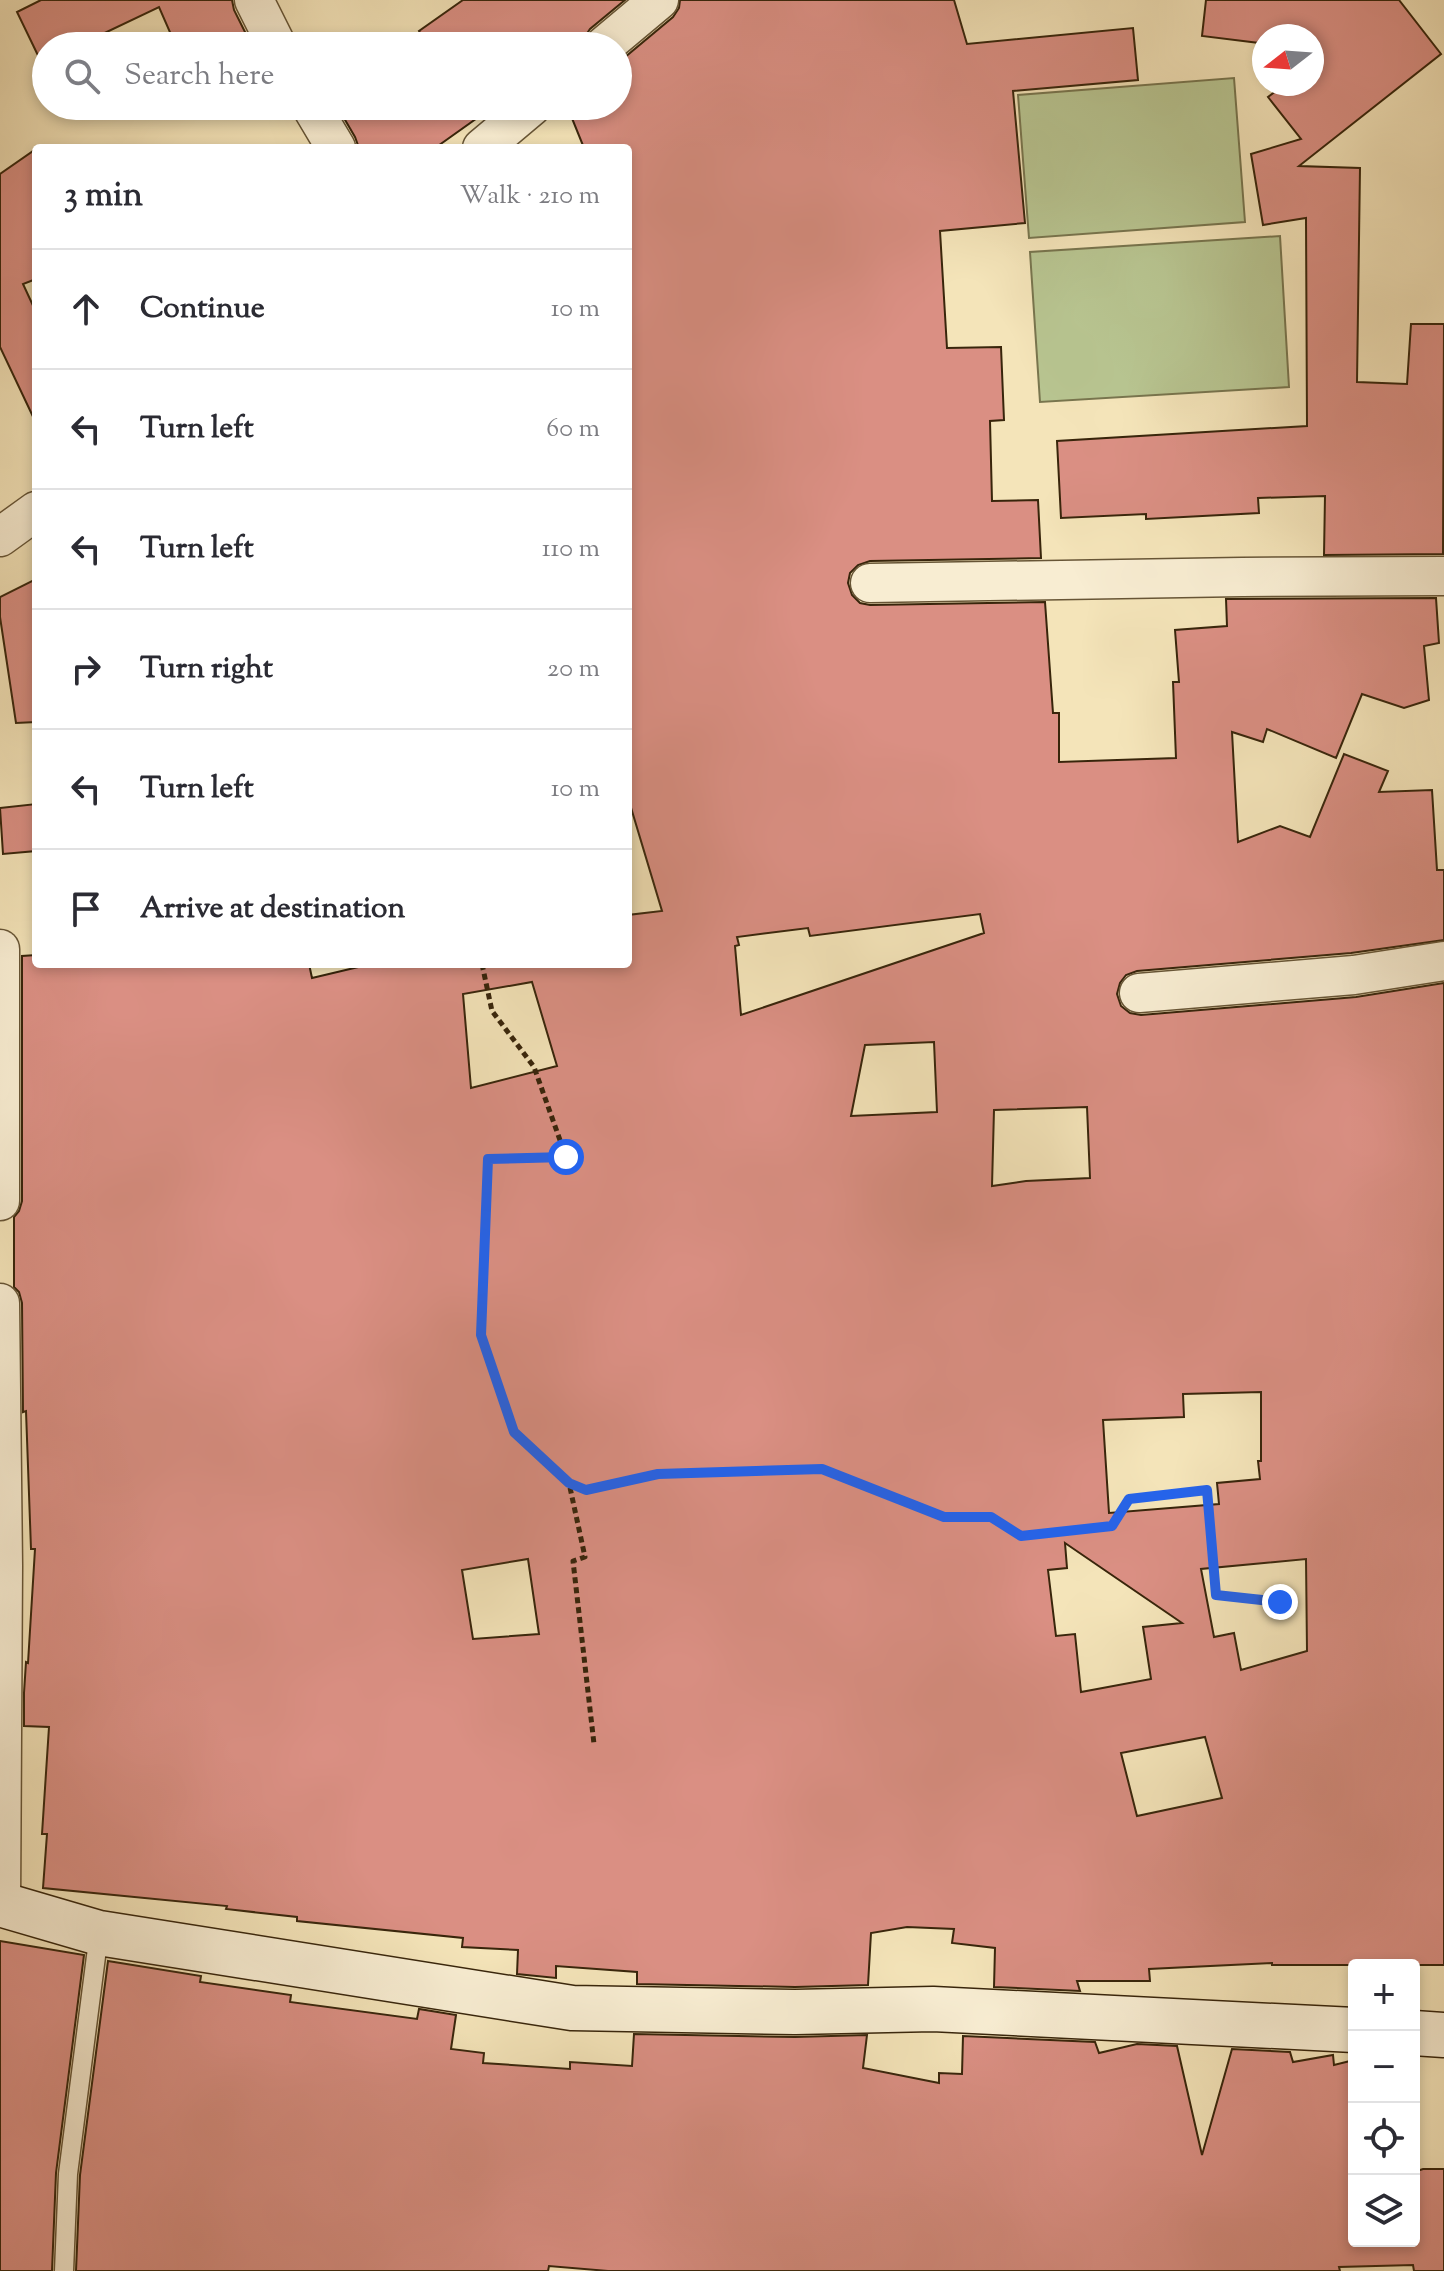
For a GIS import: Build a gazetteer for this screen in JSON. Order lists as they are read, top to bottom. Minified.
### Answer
{"north":"left","page":{"search":"Search here","heading":["3 min","Walk · 210 m"],"list":[["Continue","10 m"],["Turn left","60 m"],["Turn left","110 m"],["Turn right","20 m"],["Turn left","10 m"],"Arrive at destination"],"map_buttons":["+","−"]}}
